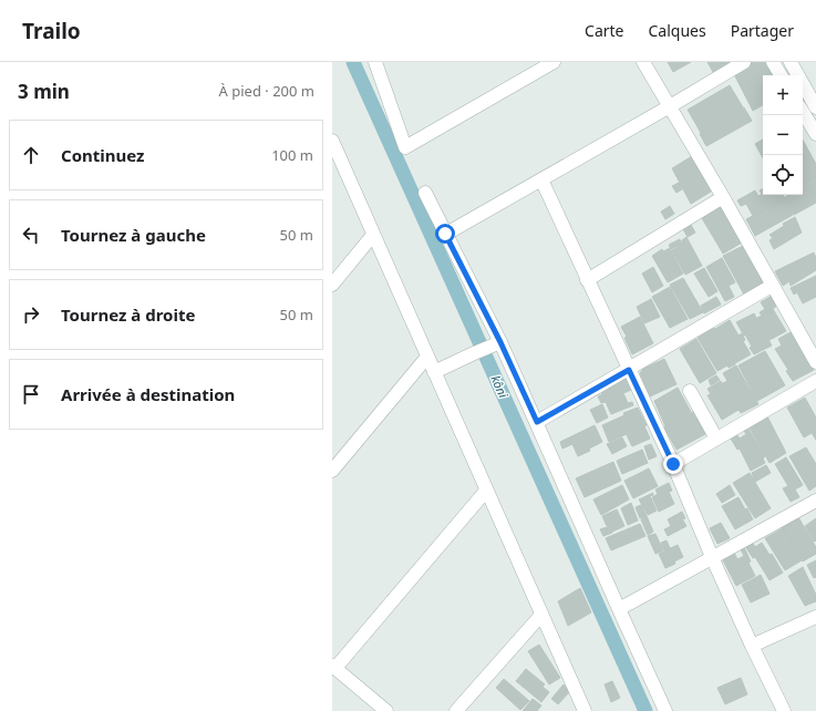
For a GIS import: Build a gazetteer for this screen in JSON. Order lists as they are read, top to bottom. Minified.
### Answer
{"water":["kôni"],"page":{"header":"Trailo","nav":["Carte","Calques","Partager"],"heading":["3 min","À pied · 200 m"],"map_buttons":["+","−"],"list":[["Continuez","100 m"],["Tournez à gauche","50 m"],["Tournez à droite","50 m"],"Arrivée à destination"]}}
